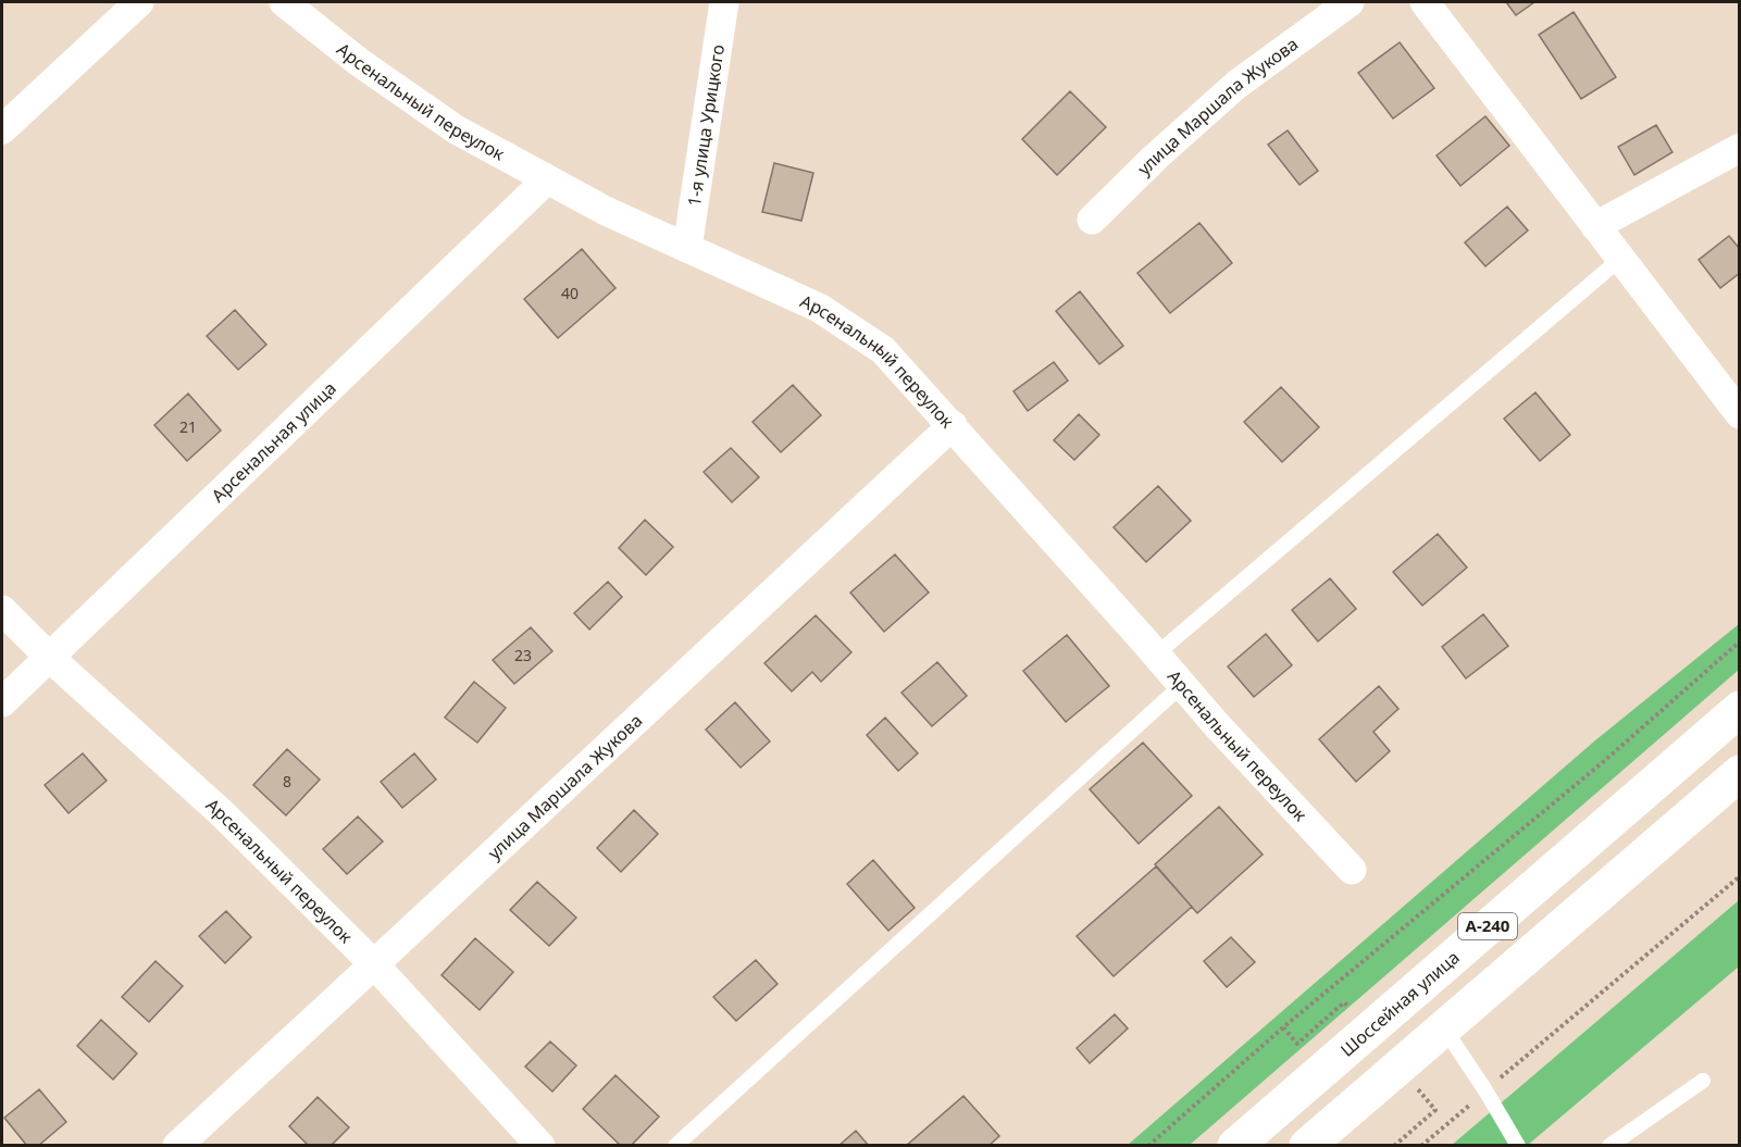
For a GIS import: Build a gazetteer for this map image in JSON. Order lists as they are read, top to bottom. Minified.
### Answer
{"streets":{"main road":["А-240","Шоссейная улица"],"street":["Арсенальный переулок","улица Маршала Жукова","1-я улица Урицкого","Арсенальная улица"]},"crossings":[["Арсенальный переулок","улица Маршала Жукова"],["Арсенальный переулок","1-я улица Урицкого"],["Арсенальный переулок","Арсенальная улица"]],"house_numbers":["40","21","23","8"]}
